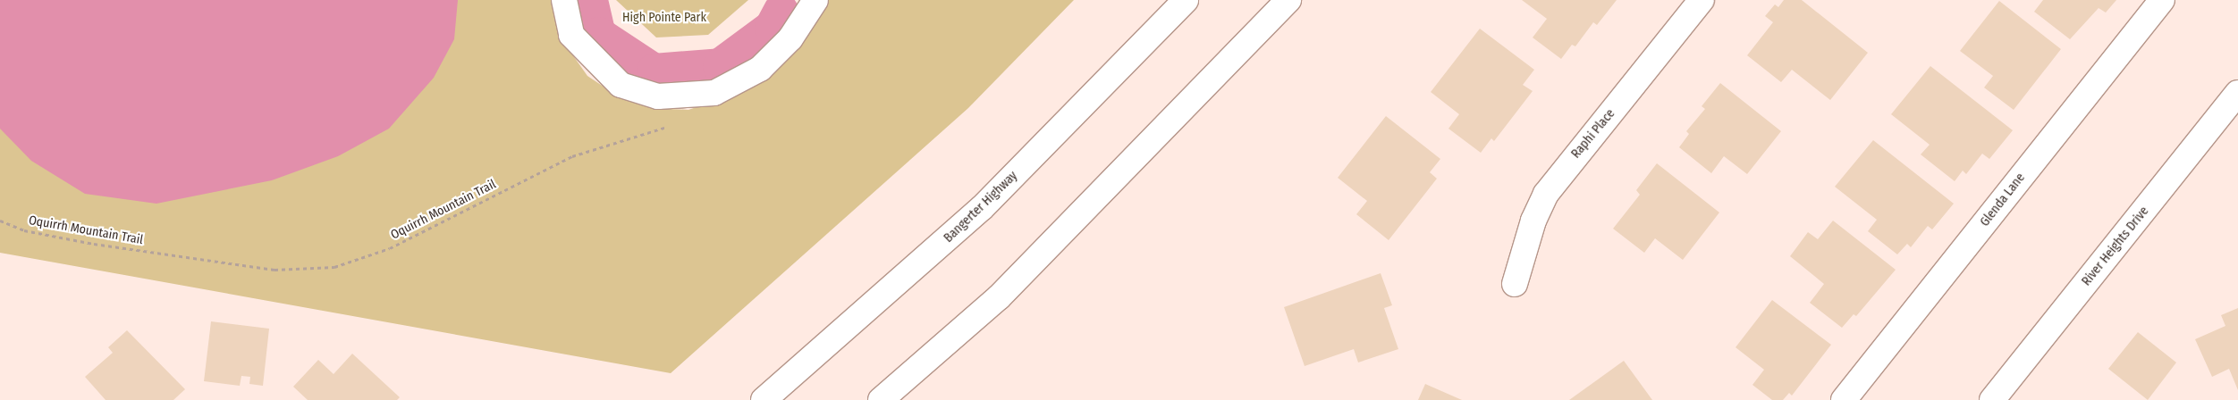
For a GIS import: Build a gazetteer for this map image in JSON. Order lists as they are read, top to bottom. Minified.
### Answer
{"streets":{"main road":["Raphi Place","Glenda Lane","Bangerter Highway","River Heights Drive"],"path":["Oquirrh Mountain Trail"]},"parks":["High Pointe Park"]}
